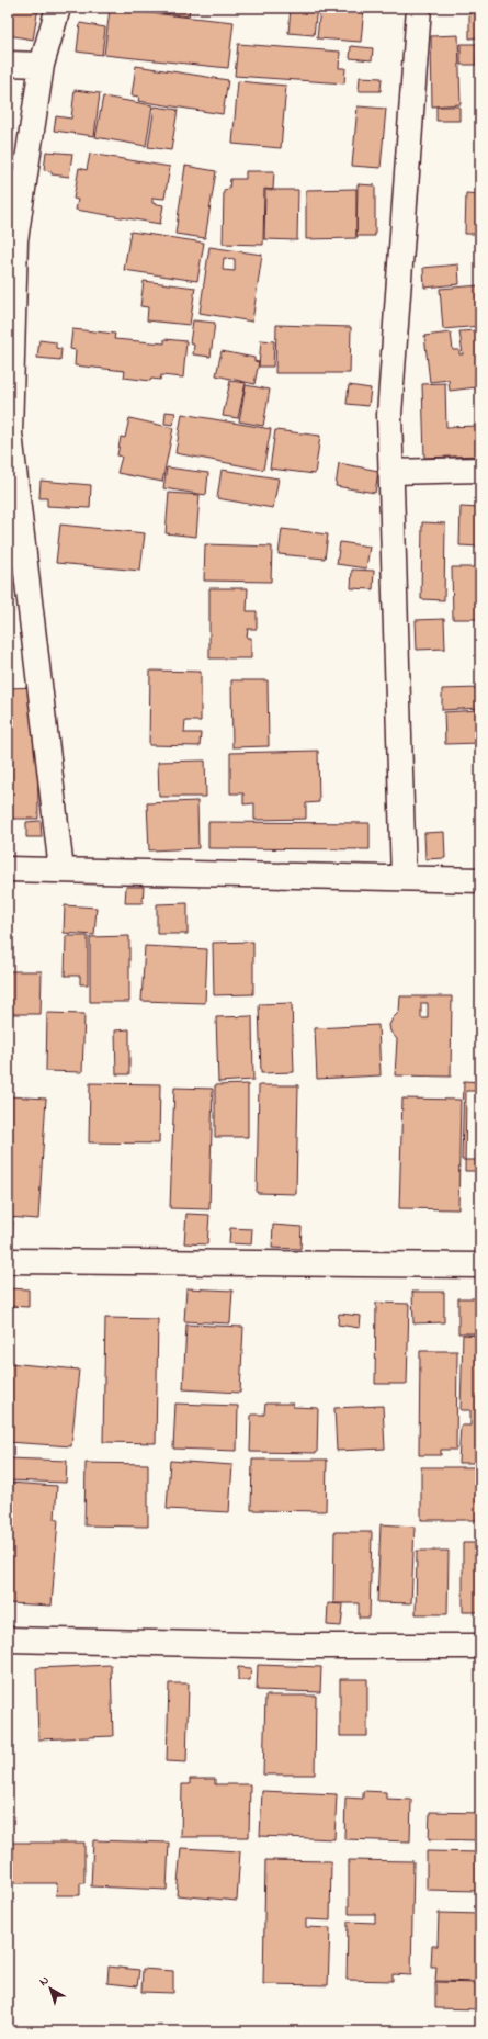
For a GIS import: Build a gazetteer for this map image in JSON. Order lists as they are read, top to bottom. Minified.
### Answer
{"north":"top left"}
